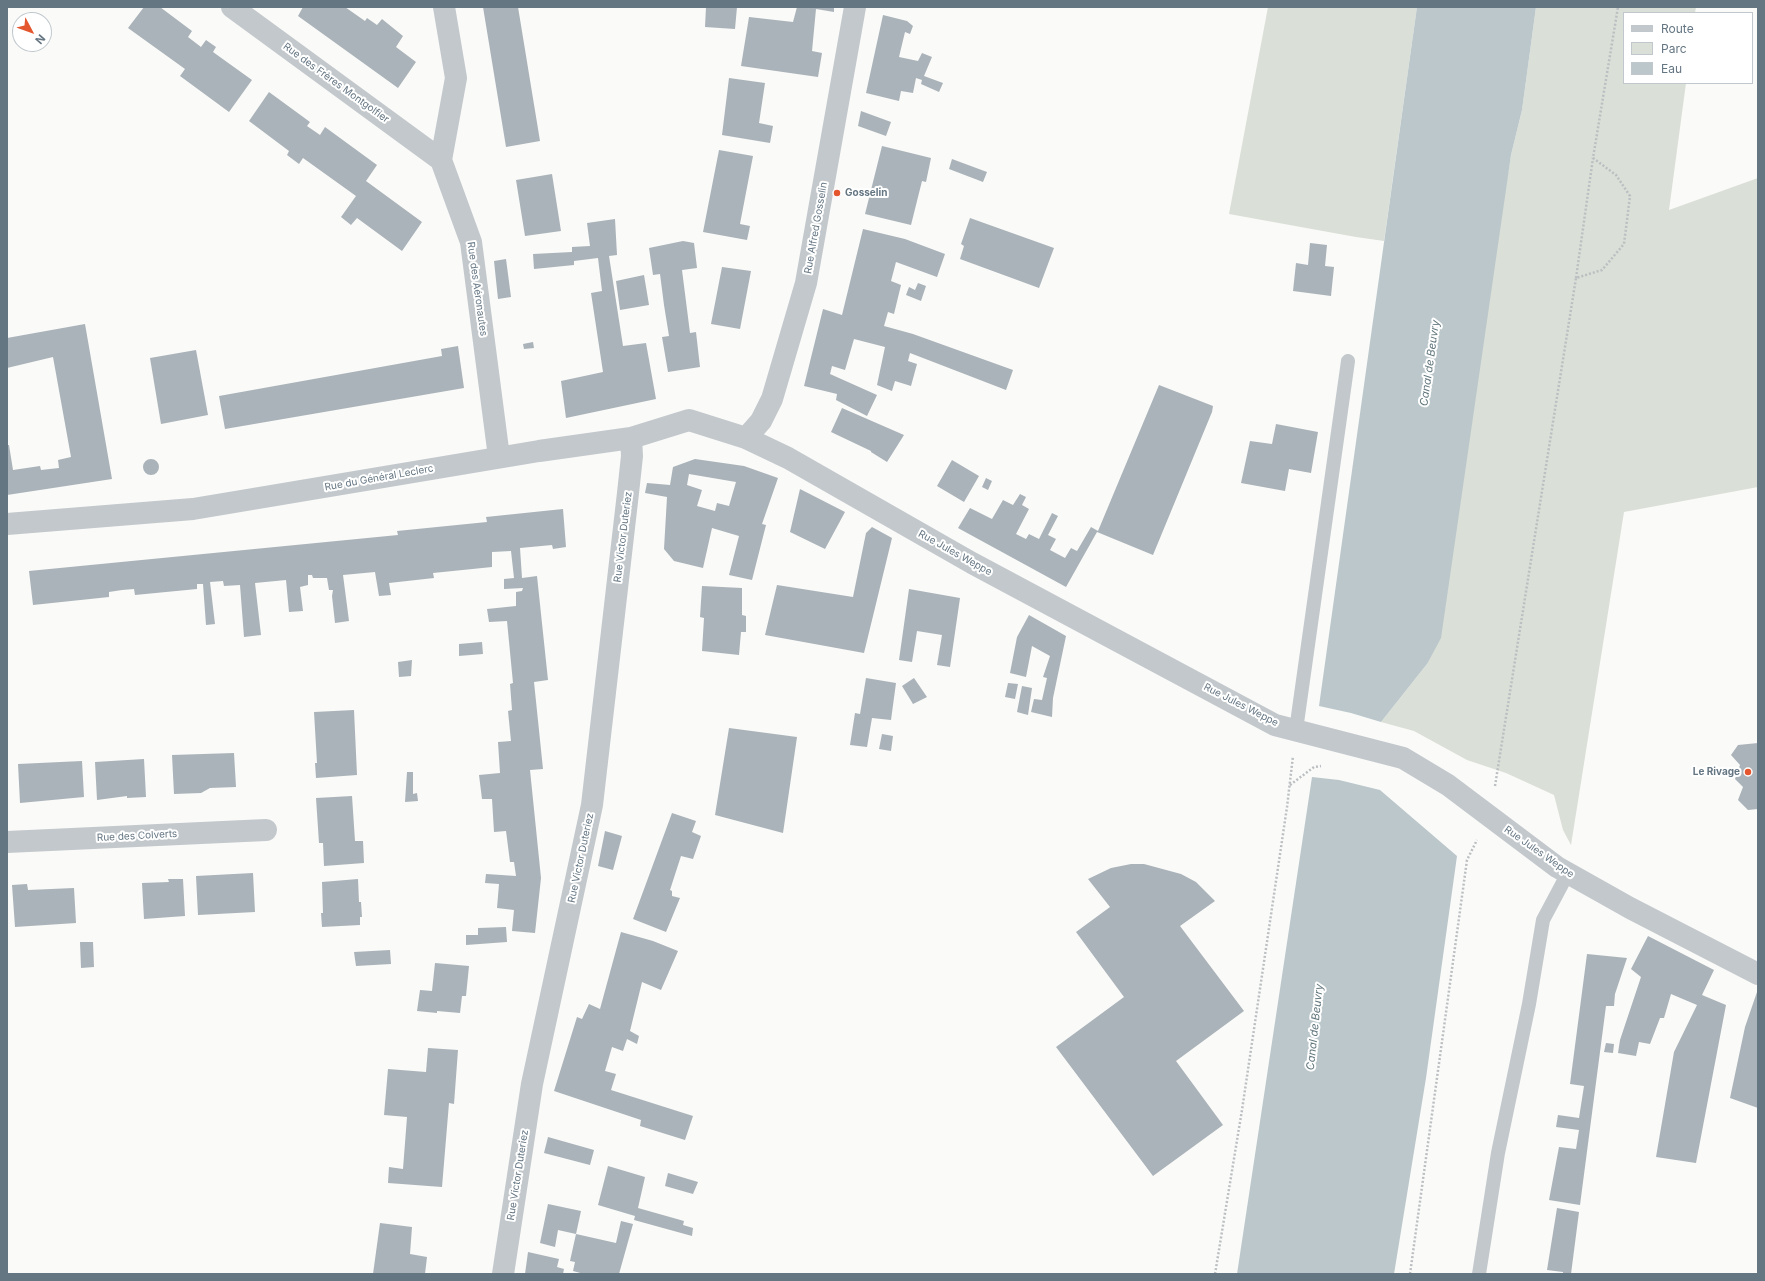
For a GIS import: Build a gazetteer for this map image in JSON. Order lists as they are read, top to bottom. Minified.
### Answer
{"streets":{"street":["Rue des Frères Montgolfier","Rue Alfred Gosselin","Rue des Aéronautes","Rue du Général Leclerc","Rue Victor Duteriez","Rue Jules Weppe","Rue des Colverts"]},"crossings":[["Rue des Frères Montgolfier","Rue des Aéronautes"],["Rue Alfred Gosselin","Rue du Général Leclerc"],["Rue Alfred Gosselin","Rue Jules Weppe"],["Rue des Aéronautes","Rue du Général Leclerc"],["Rue du Général Leclerc","Rue Victor Duteriez"],["Rue du Général Leclerc","Rue Jules Weppe"]],"water":["Canal de Beuvry"],"places":["Gosselin","Le Rivage"],"legend":["Route","Parc","Eau"],"north":"bottom right"}
